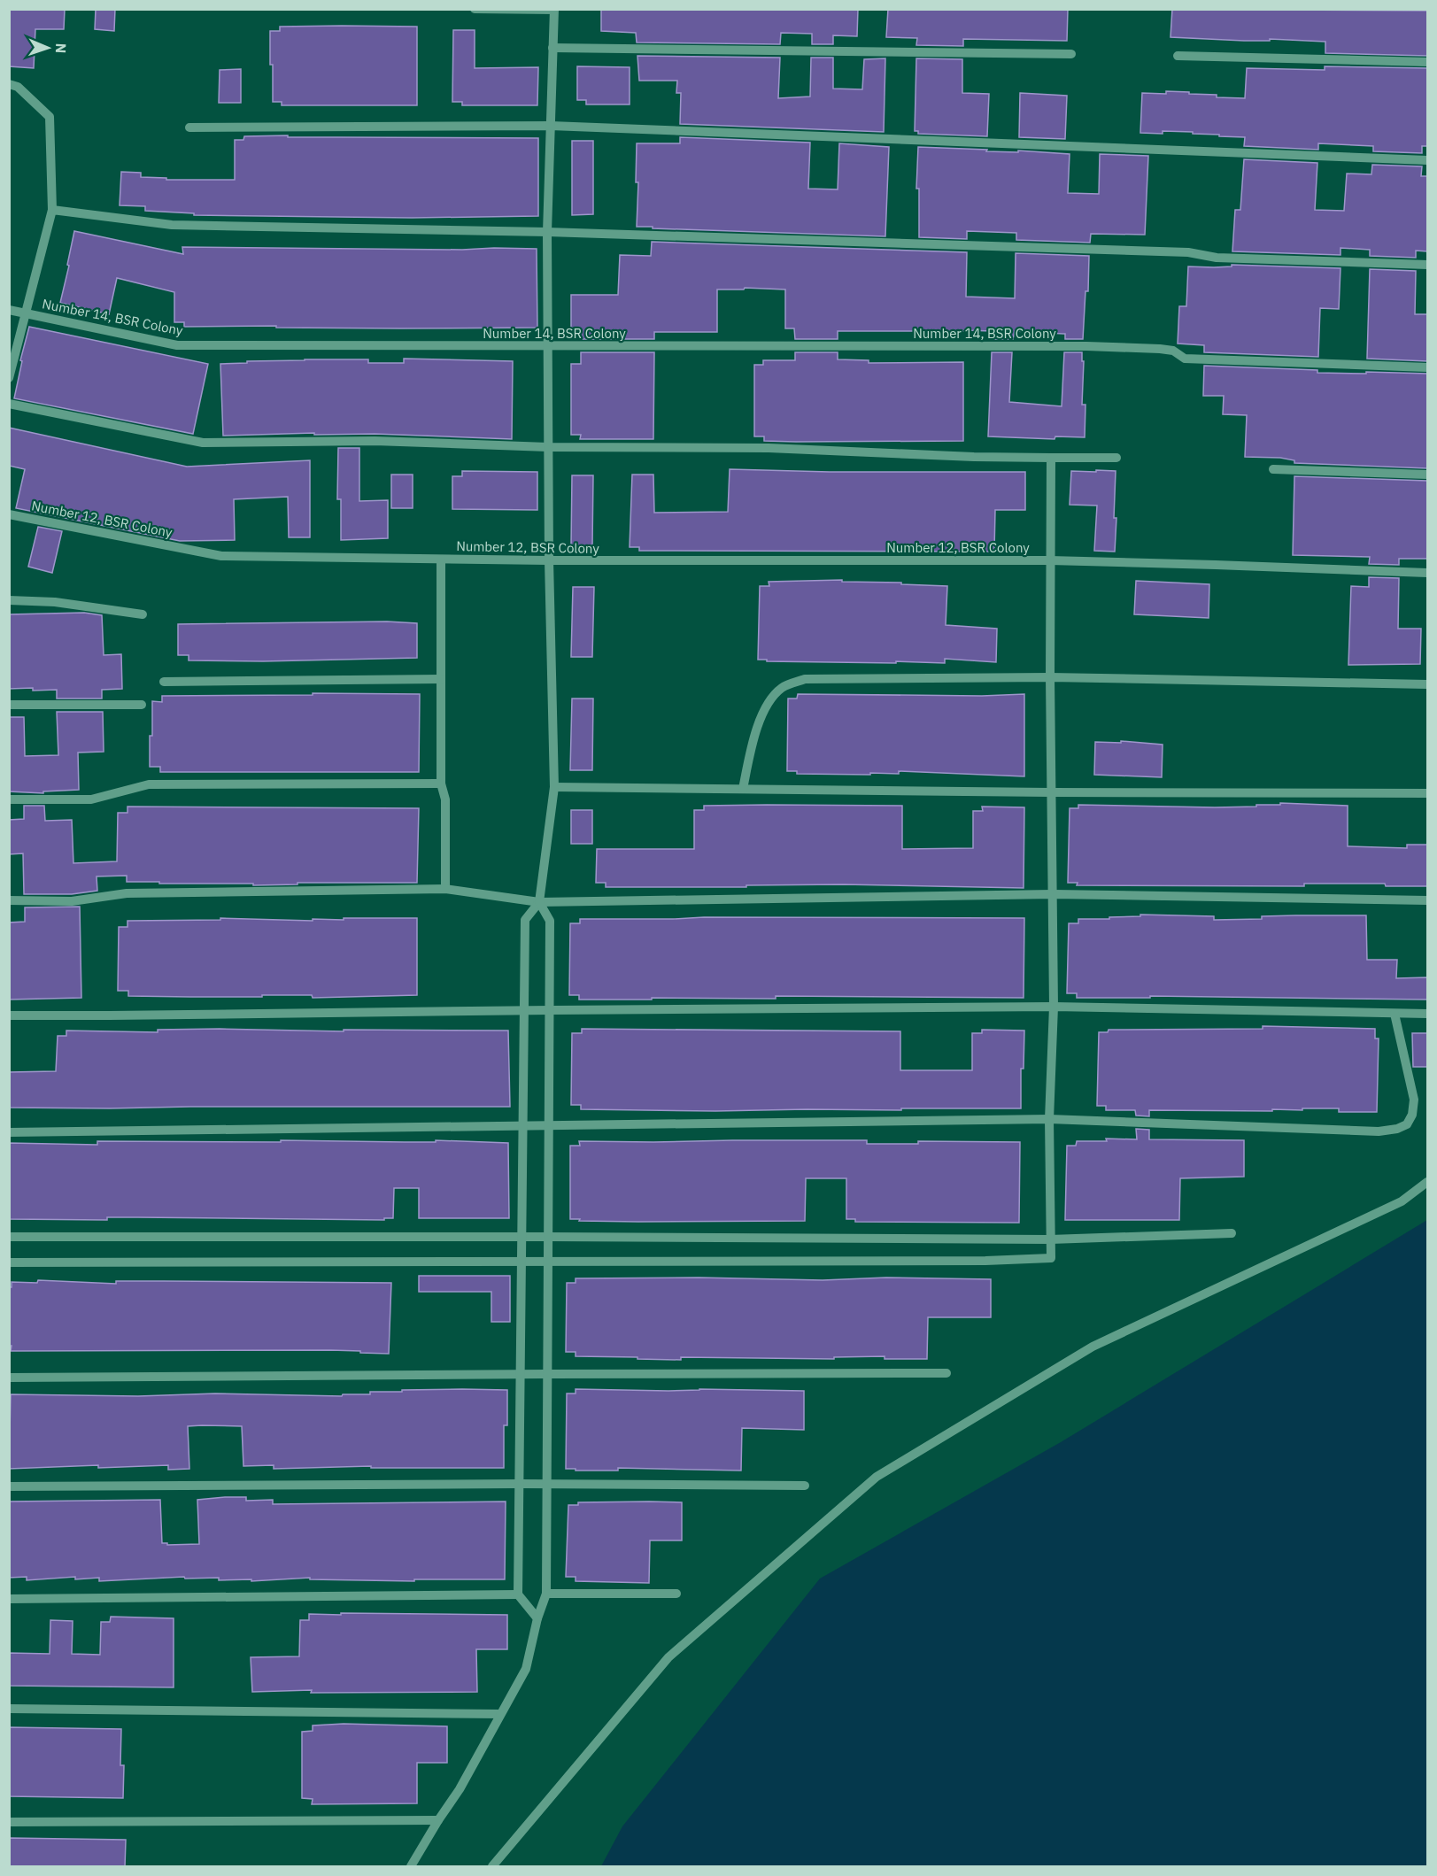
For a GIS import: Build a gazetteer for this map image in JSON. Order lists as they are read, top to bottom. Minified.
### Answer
{"streets":{"street":["Number 14, BSR Colony","Number 12, BSR Colony"]},"north":"right"}
